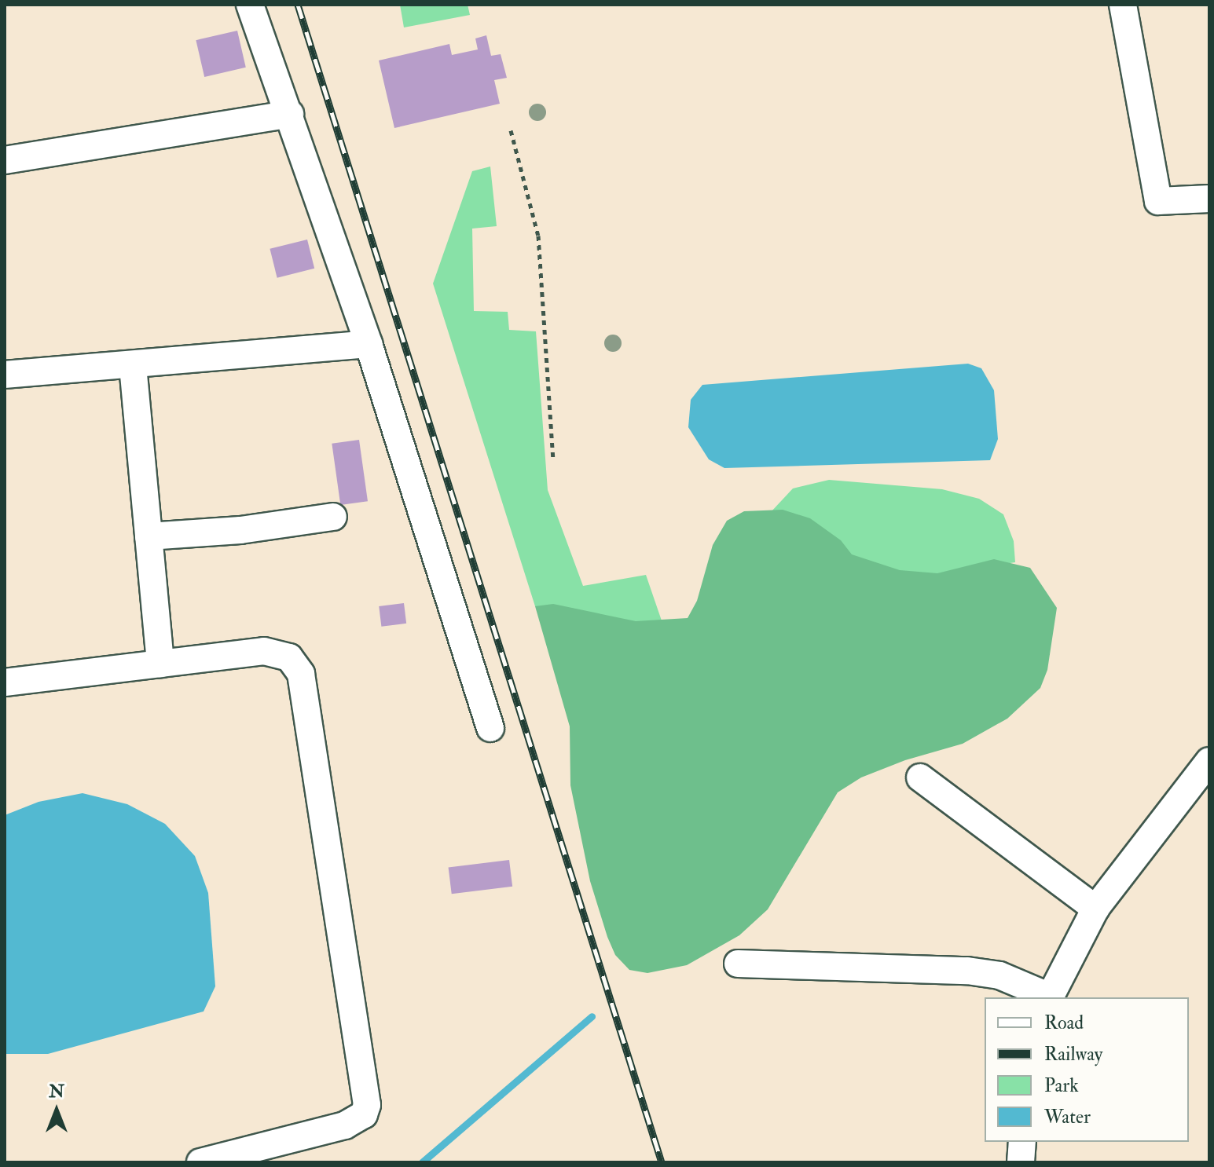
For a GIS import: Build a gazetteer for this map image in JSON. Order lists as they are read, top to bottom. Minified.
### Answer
{"legend":["Road","Railway","Park","Water"],"north":"top"}
